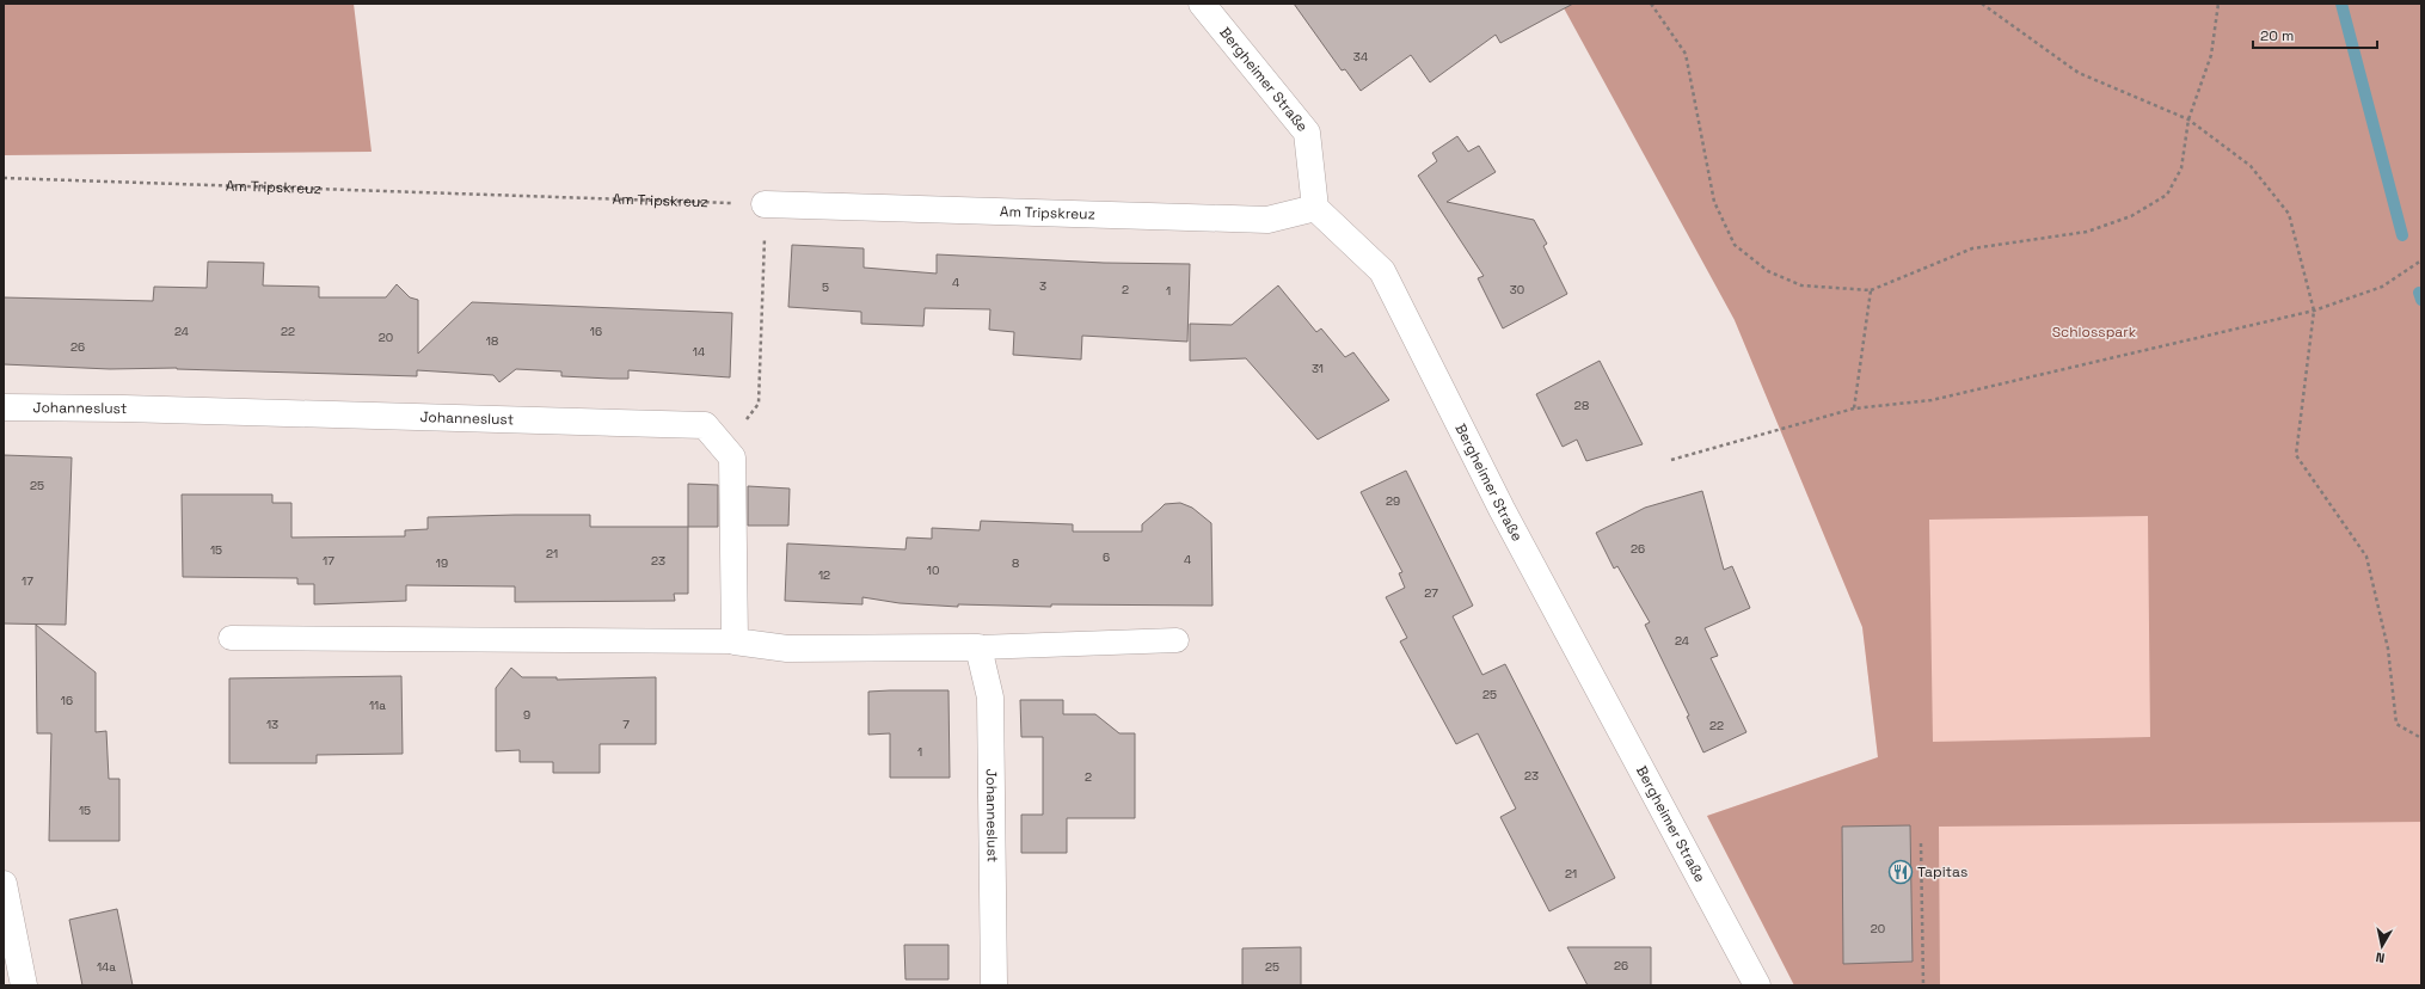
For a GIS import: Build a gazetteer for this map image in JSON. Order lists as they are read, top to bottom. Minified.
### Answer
{"streets":{"street":["Bergheimer Straße","Am Tripskreuz","Johanneslust"]},"crossings":[["Bergheimer Straße","Am Tripskreuz"]],"parks":["Schlosspark"],"places":{"restaurant":["Tapitas"]},"house_numbers":["34","4","3","5","2","30","1","24","22","16","20","18","26","14","31","28","25","29","26","15","21","6","4","17","23","19","8","10","12","17","27","24","25","16","11a","9","13","7","22","1","23","2","15","21","20","26","14a","25"],"scale_bar":"20 m","north":"bottom"}
